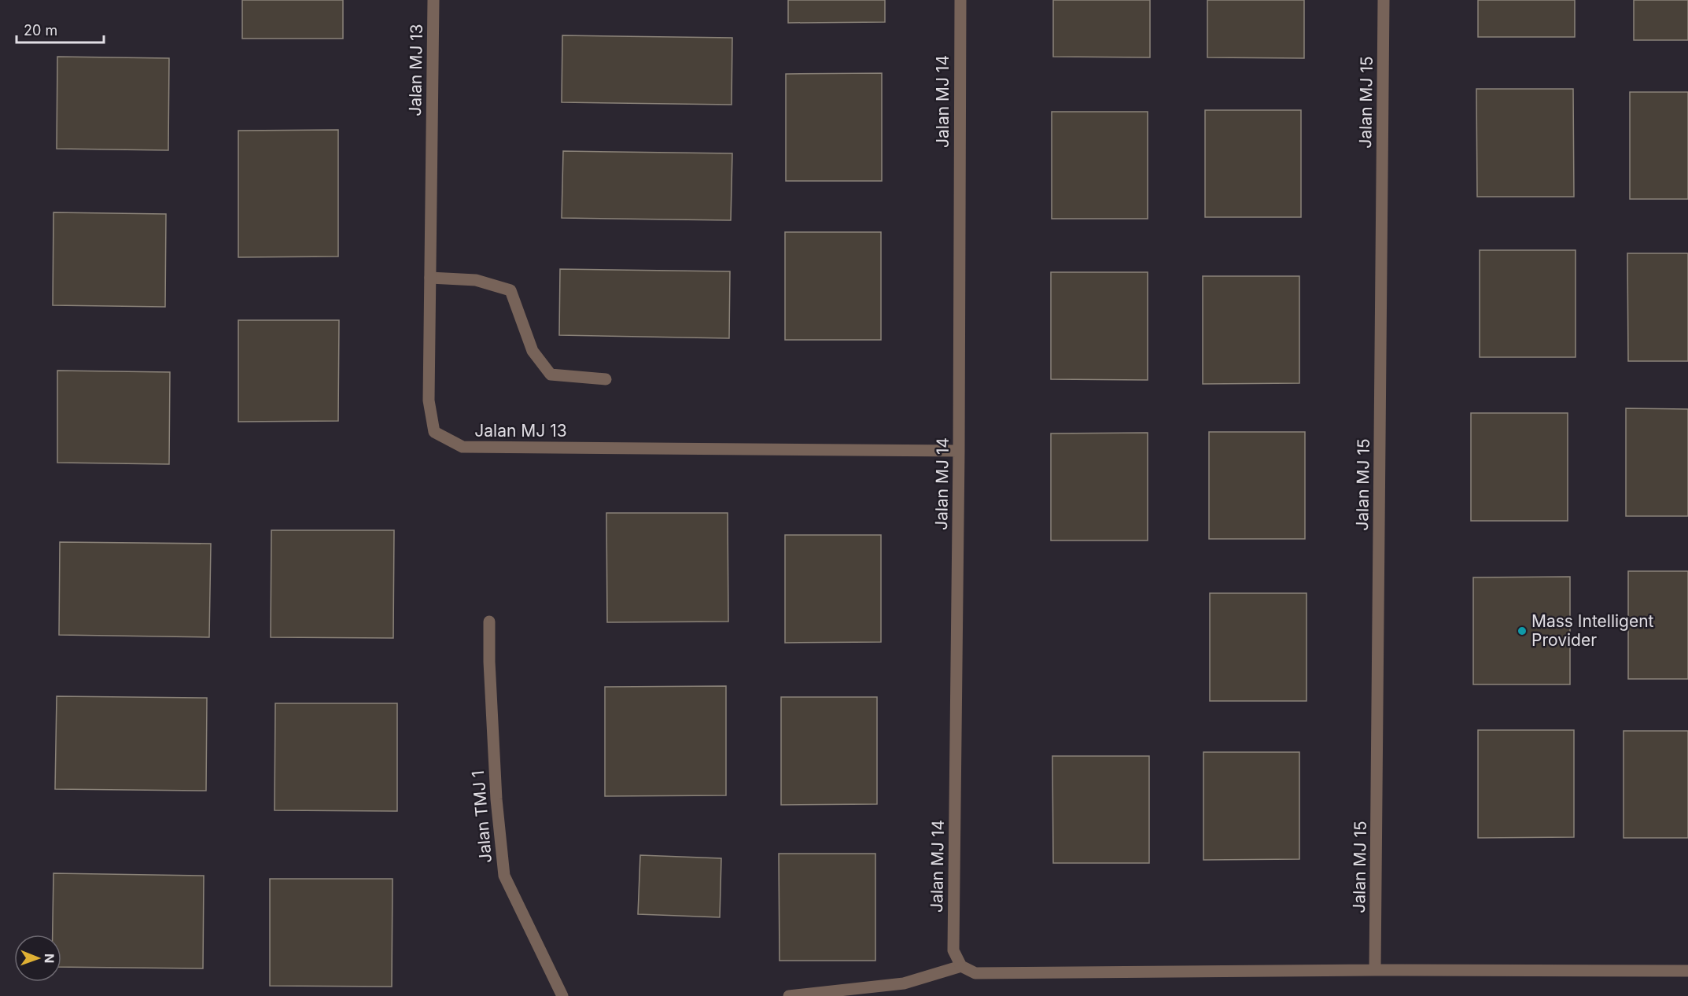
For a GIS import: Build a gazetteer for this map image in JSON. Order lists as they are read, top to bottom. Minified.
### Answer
{"streets":{"street":["Jalan MJ 13","Jalan MJ 14","Jalan MJ 15","Jalan TMJ 1"]},"crossings":[["Jalan MJ 13","Jalan MJ 14"]],"places":["Mass Intelligent Provider"],"scale_bar":"20 m","north":"right"}
